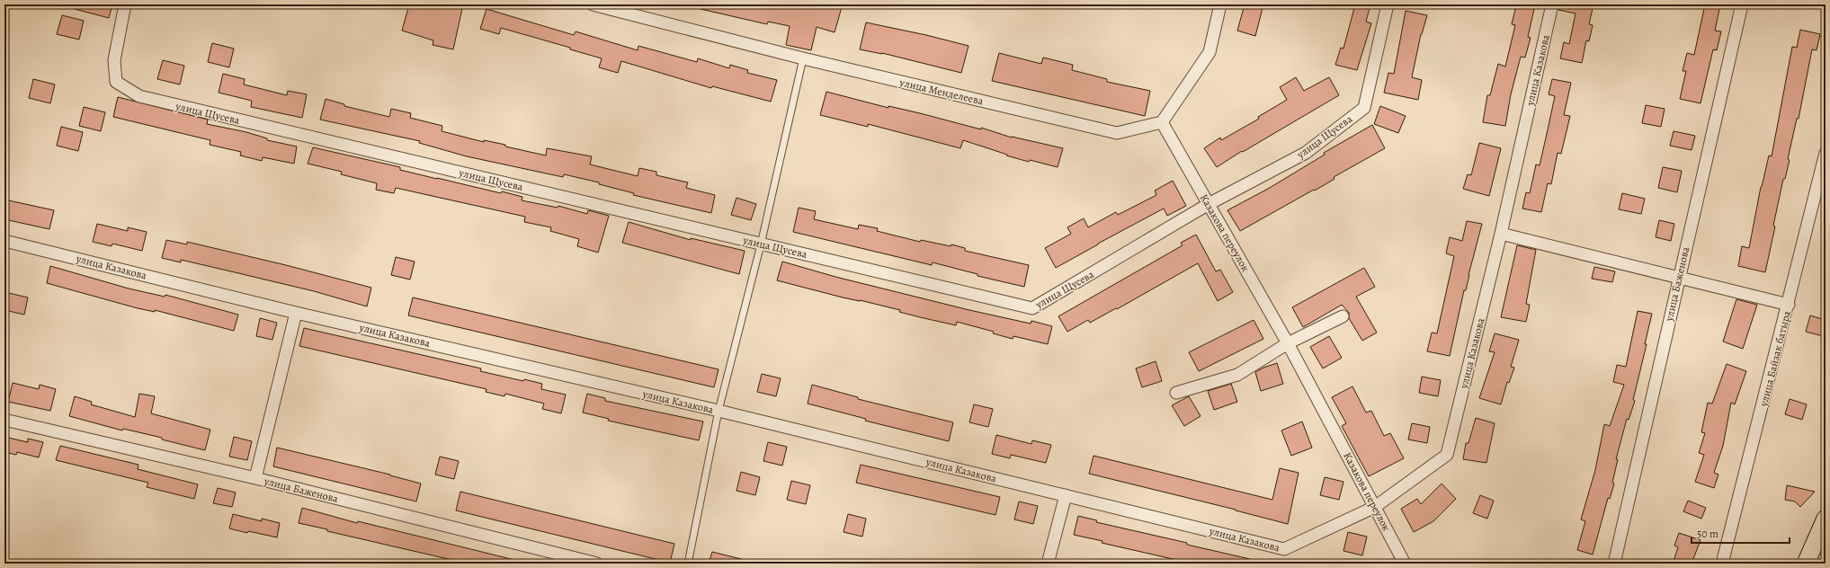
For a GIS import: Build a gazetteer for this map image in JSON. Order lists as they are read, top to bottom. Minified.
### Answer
{"streets":{"street":["улица Казакова","улица Менделеева","улица Щусева","Казакова переулок","улица Баженова","улица Байзак батыра"]},"crossings":[["улица Казакова","Казакова переулок"],["улица Менделеева","Казакова переулок"],["улица Щусева","Казакова переулок"]],"scale_bar":"50 m"}
